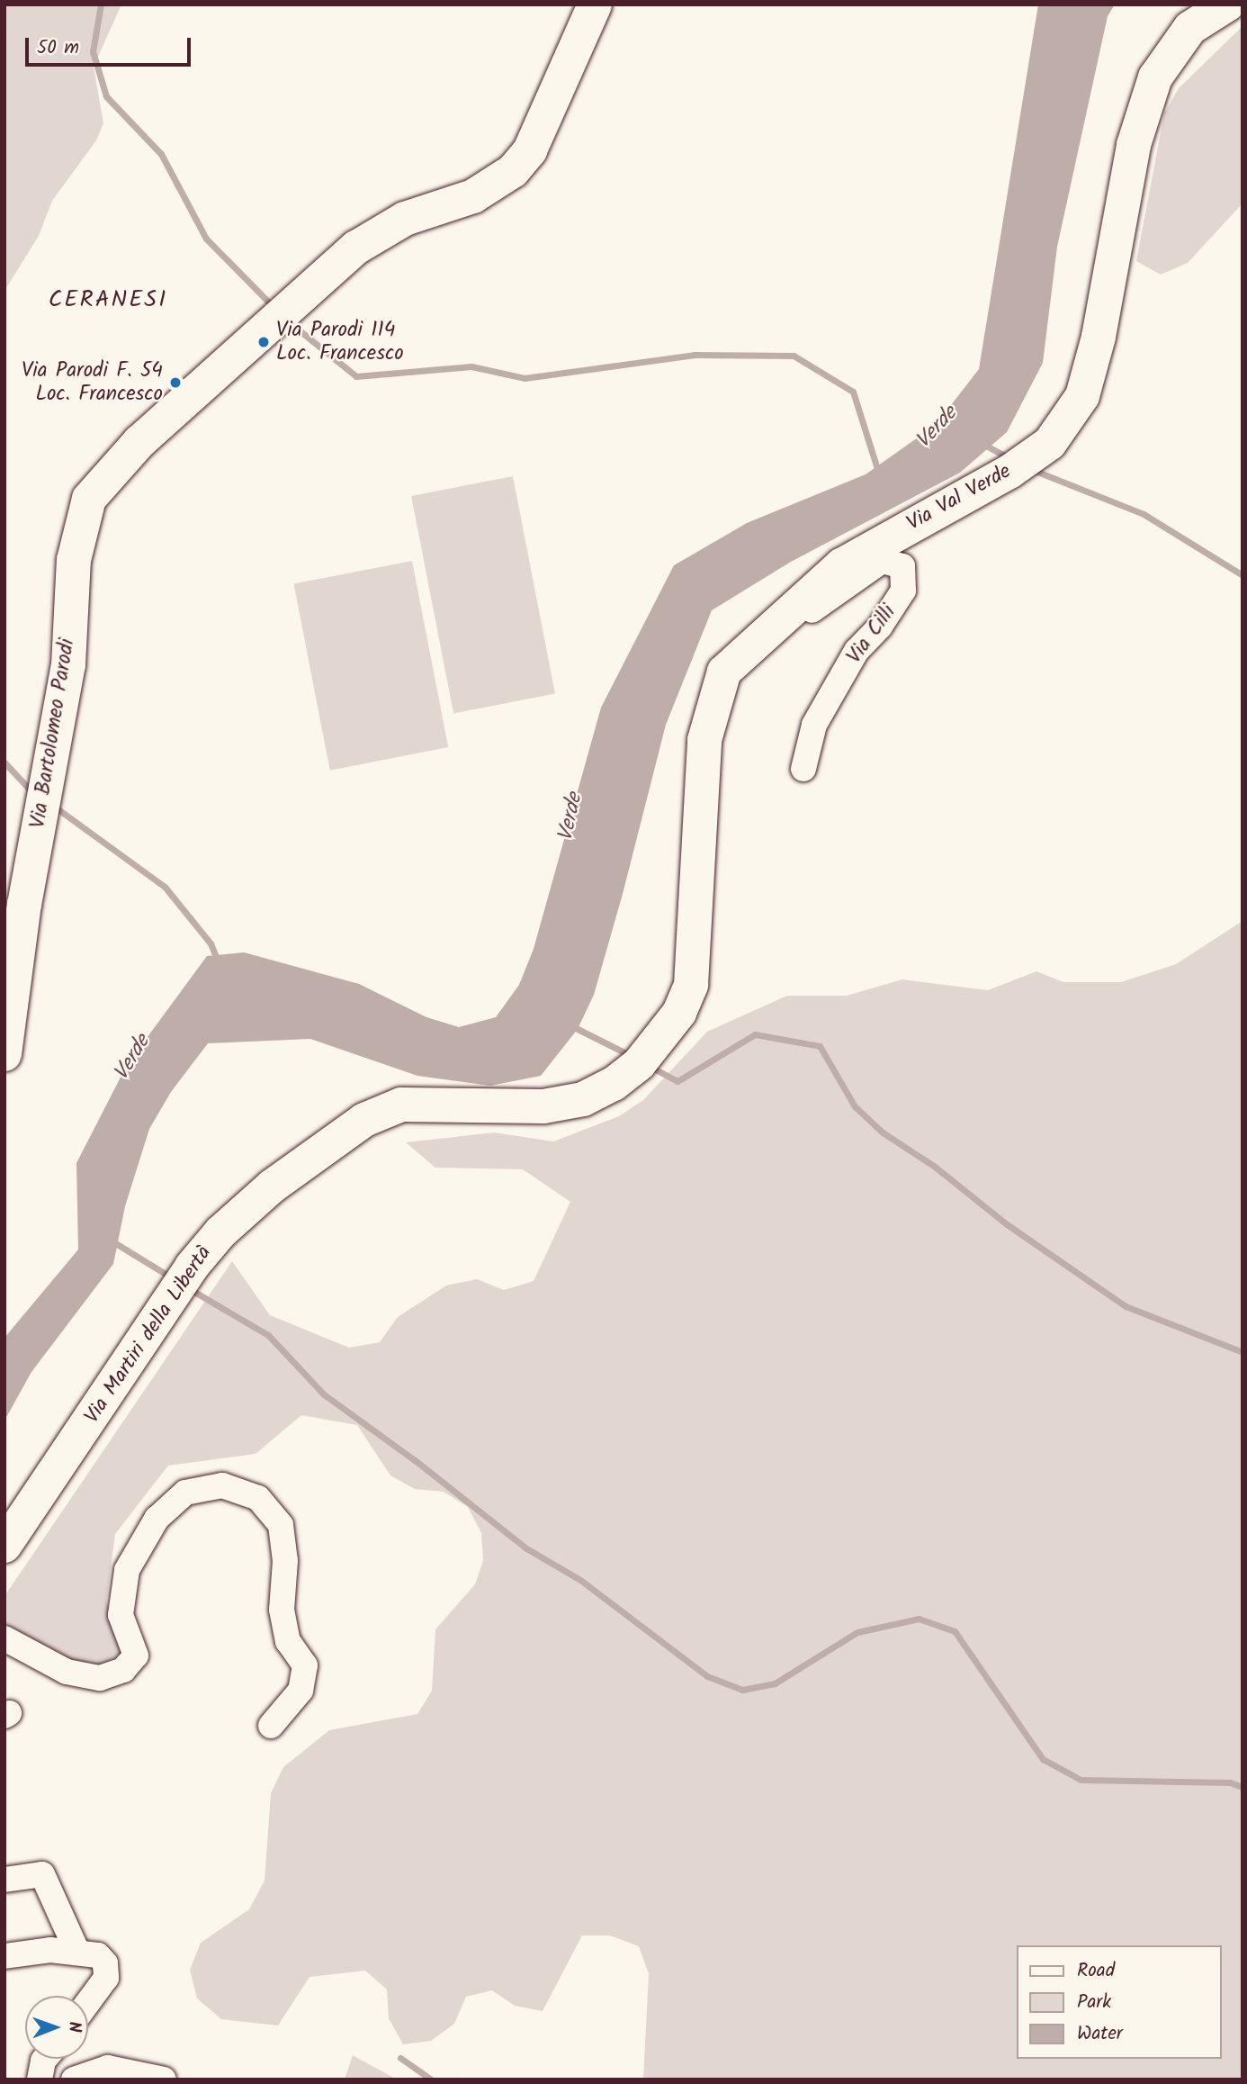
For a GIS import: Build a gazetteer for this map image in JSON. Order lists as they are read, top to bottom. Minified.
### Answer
{"streets":{"main road":["Via Val Verde","Via Bartolomeo Parodi","Via Martiri della Libertà"],"street":["Via Cilli"]},"crossings":[["Via Val Verde","Via Cilli"],["Via Val Verde","Via Martiri della Libertà"]],"districts":["CERANESI"],"water":["Verde"],"places":["Via Parodi 114 Loc. Francesco","Via Parodi F. 54 Loc. Francesco"],"legend":["Road","Park","Water"],"scale_bar":"50 m","north":"right"}
